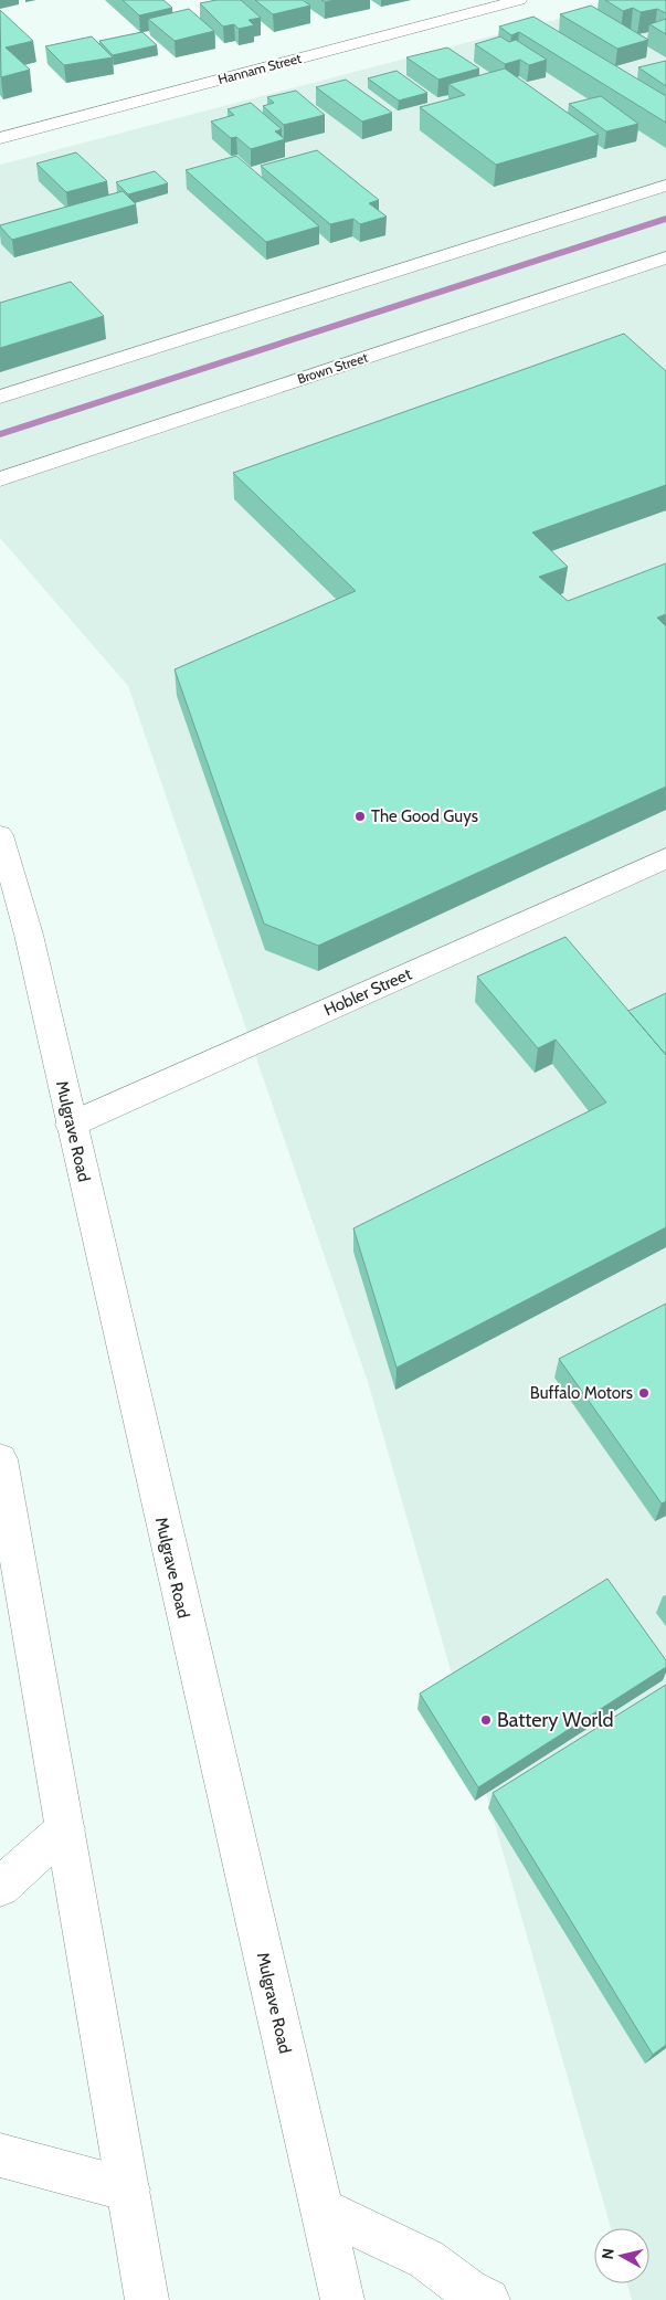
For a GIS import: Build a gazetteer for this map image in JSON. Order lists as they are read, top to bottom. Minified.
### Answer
{"streets":{"street":["Hannam Street","Brown Street","Hobler Street","Mulgrave Road"]},"crossings":[["Hobler Street","Mulgrave Road"]],"places":["The Good Guys","Buffalo Motors","Battery World"],"north":"left"}
